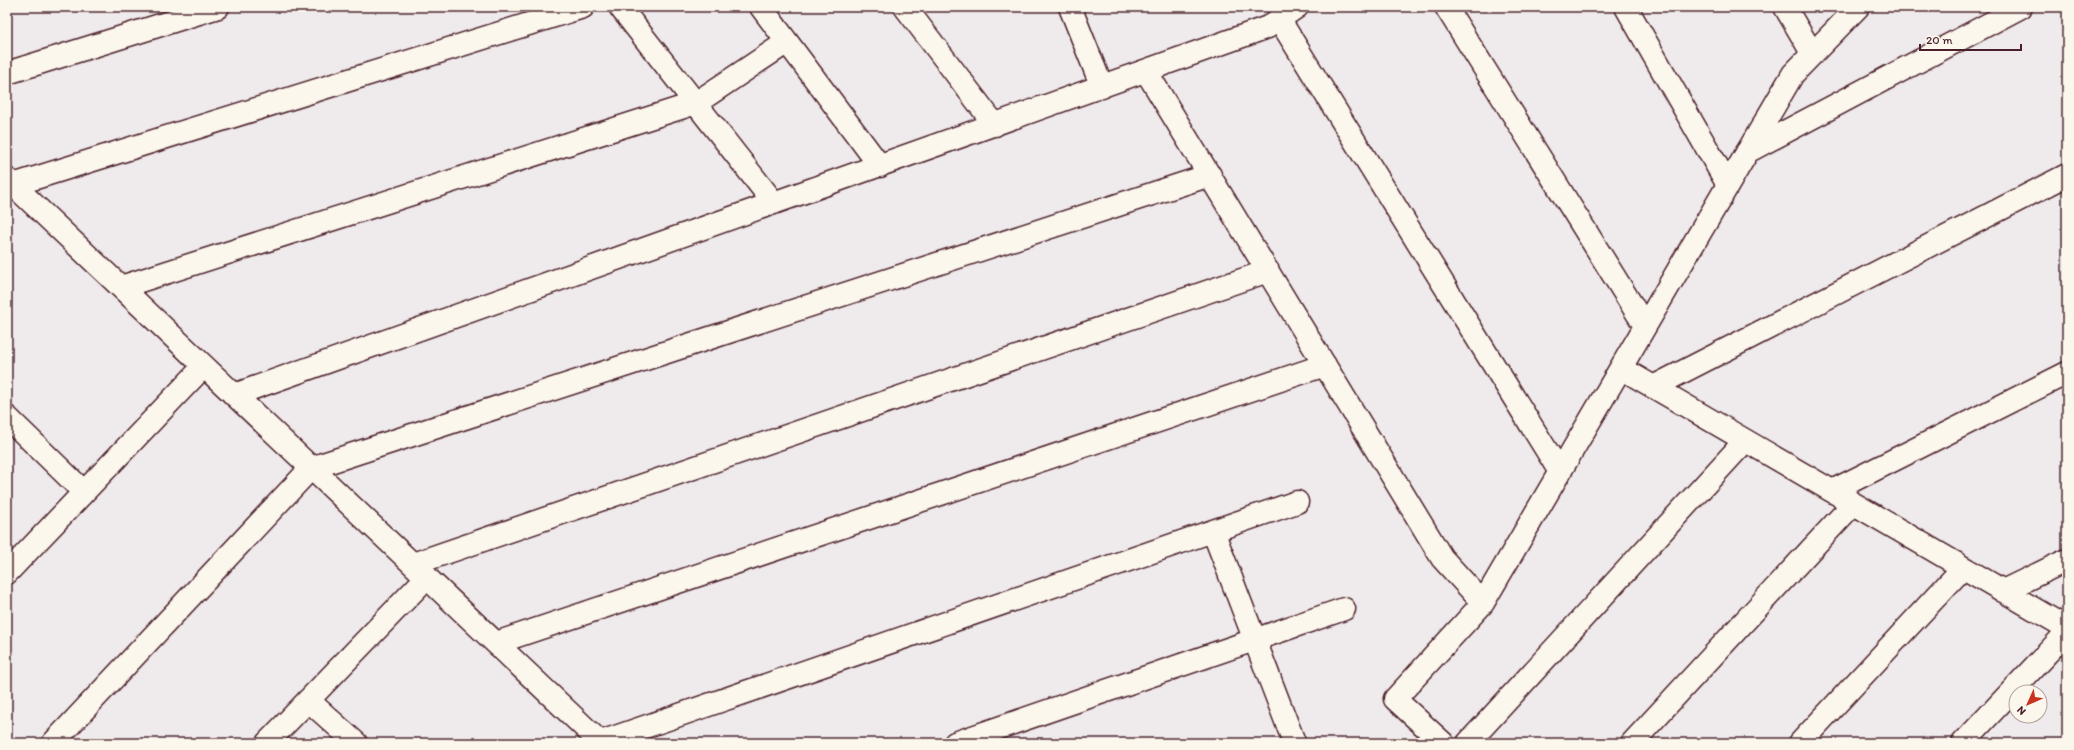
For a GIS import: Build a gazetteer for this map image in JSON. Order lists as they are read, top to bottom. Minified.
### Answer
{"scale_bar":"20 m","north":"bottom left"}
